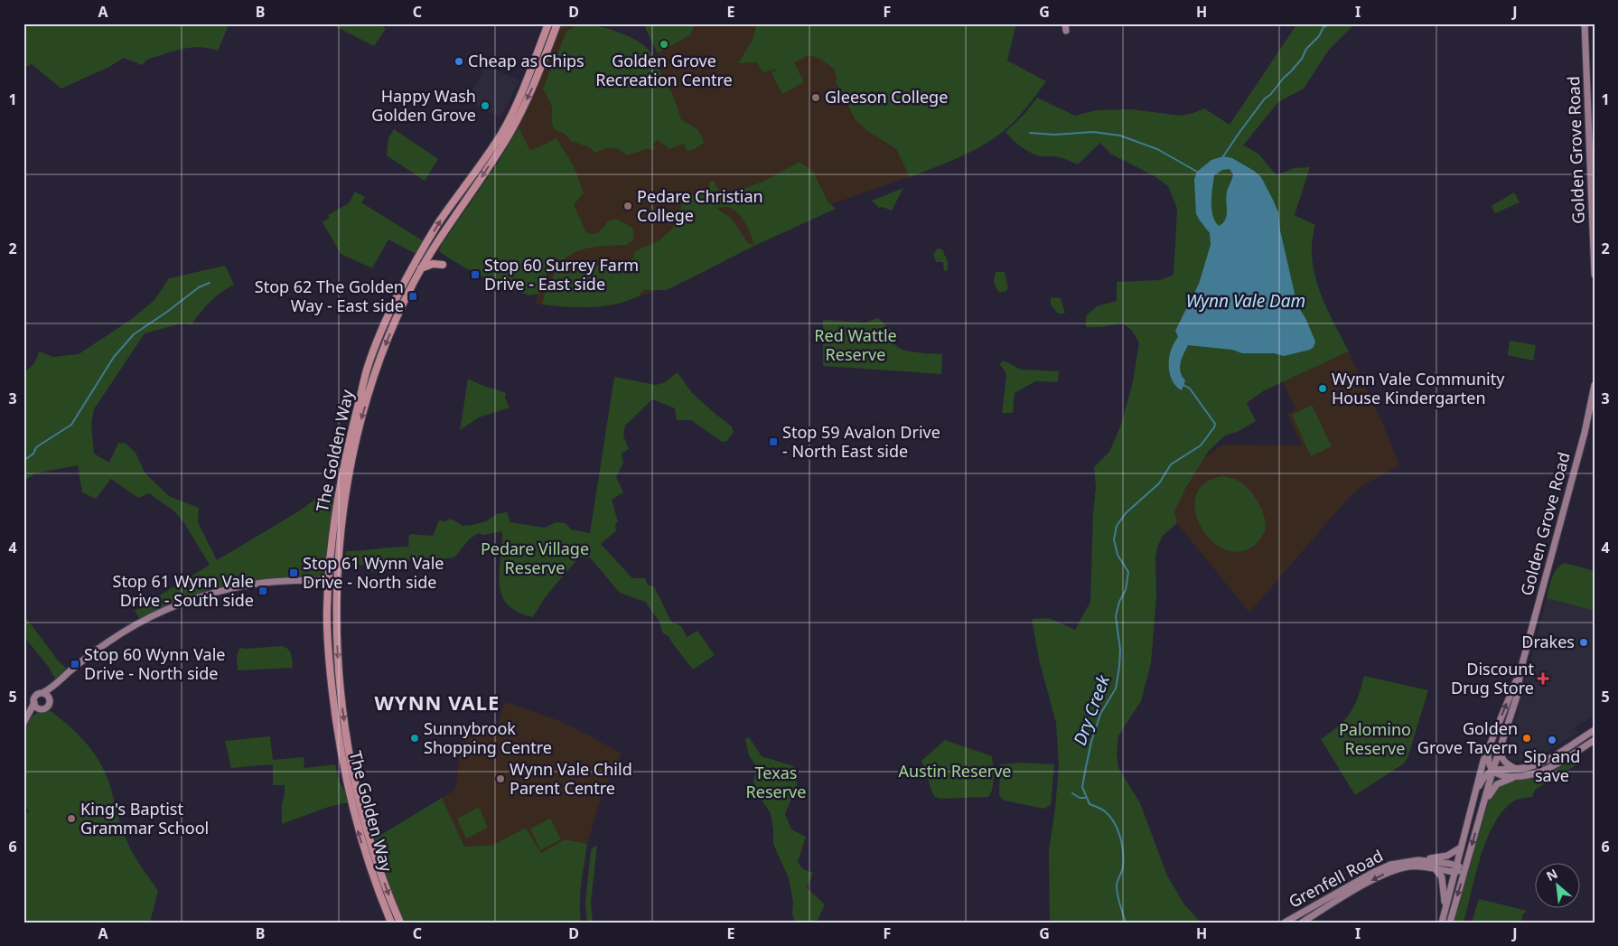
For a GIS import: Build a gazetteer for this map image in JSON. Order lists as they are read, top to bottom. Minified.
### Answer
{"streets":{"main road":["Golden Grove Road","The Golden Way","Grenfell Road"]},"crossings":[["Golden Grove Road","Grenfell Road"]],"districts":["WYNN VALE"],"water":["Wynn Vale Dam","Dry Creek"],"parks":["Red Wattle Reserve","Pedare Village Reserve","Palomino Reserve","Austin Reserve","Texas Reserve"],"places":{"other":["Golden Grove Recreation Centre","Cheap as Chips","Gleeson College","Happy Wash Golden Grove","Pedare Christian College","Wynn Vale Community House Kindergarten","Drakes","Sunnybrook Shopping Centre","Golden Grove Tavern","Sip and save","Wynn Vale Child Parent Centre","King's Baptist Grammar School"],"transit":["Stop 60 Surrey Farm Drive - East side","Stop 62 The Golden Way - East side","Stop 59 Avalon Drive - North East side","Stop 61 Wynn Vale Drive - North side","Stop 61 Wynn Vale Drive - South side","Stop 60 Wynn Vale Drive - North side"],"health":["Discount Drug Store"]},"north":"top left","grid":{"columns":["A","B","C","D","E","F","G","H","I","J"],"rows":["1","2","3","4","5","6"]}}
